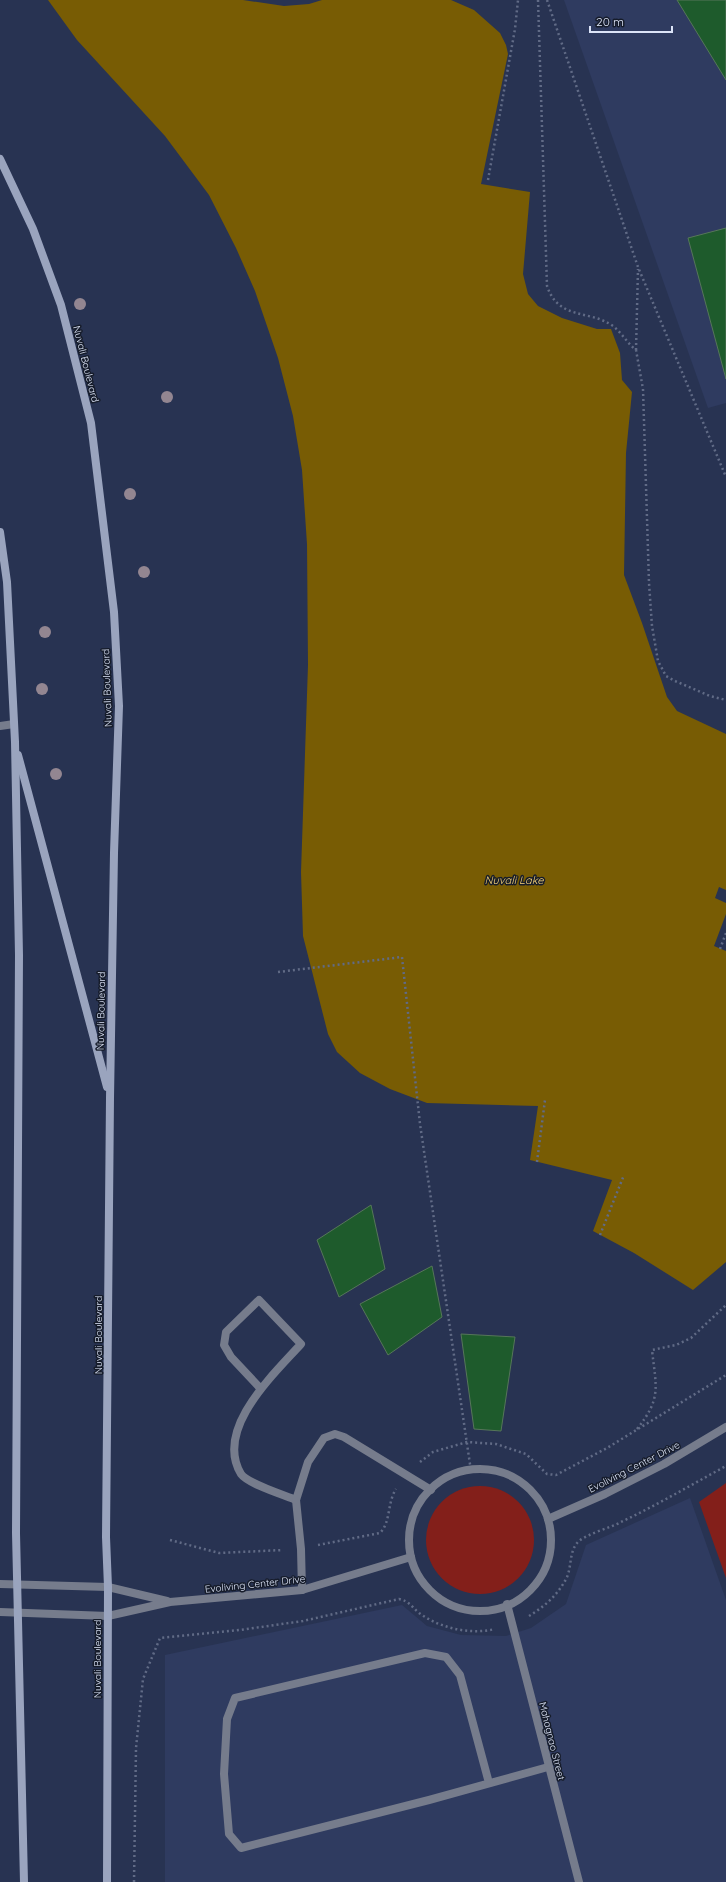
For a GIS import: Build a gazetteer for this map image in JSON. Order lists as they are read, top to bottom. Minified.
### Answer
{"streets":{"main road":["Nuvali Boulevard"],"street":["Evoliving Center Drive","Mahagnao Street"]},"crossings":[["Nuvali Boulevard","Evoliving Center Drive"],["Evoliving Center Drive","Mahagnao Street"]],"water":["Nuvali Lake"],"scale_bar":"20 m"}
